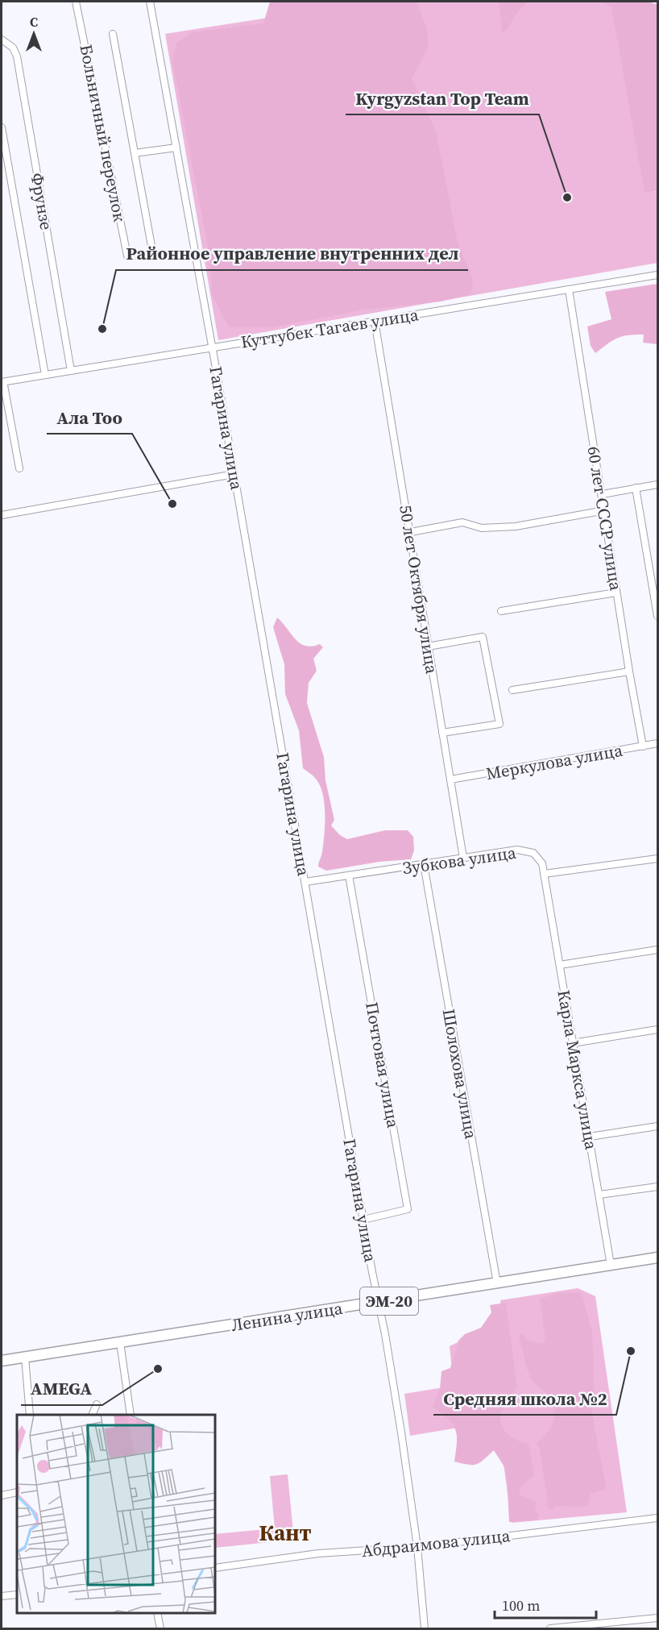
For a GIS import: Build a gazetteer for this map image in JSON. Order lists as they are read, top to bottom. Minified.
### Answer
{"streets":{"main road":["ЭМ-20","Ленина улица"],"street":["Больничный переулок","Фрунзе","Куттубек Тагаев улица","Гагарина улица","60 лет СССР улица","50 лет Октября улица","Меркулова улица","Зубкова улица","Почтовая улица","Карла Маркса улица","Шолохова улица","Абдраимова улица"]},"crossings":[["Больничный переулок","Гагарина улица"],["Фрунзе","Куттубек Тагаев улица"],["Куттубек Тагаев улица","Гагарина улица"],["Куттубек Тагаев улица","60 лет СССР улица"],["Куттубек Тагаев улица","50 лет Октября улица"],["Гагарина улица","Зубкова улица"],["Гагарина улица","Почтовая улица"],["Гагарина улица","Ленина улица"],["Гагарина улица","Абдраимова улица"],["60 лет СССР улица","Меркулова улица"],["50 лет Октября улица","Меркулова улица"],["50 лет Октября улица","Зубкова улица"],["Зубкова улица","Почтовая улица"],["Зубкова улица","Карла Маркса улица"],["Зубкова улица","Шолохова улица"],["Карла Маркса улица","Ленина улица"],["Шолохова улица","Ленина улица"]],"districts":["Кант"],"places":["Kyrgyzstan Top Team","Районное управление внутренних дел","Ала Тоо","Средняя школа №2","AMEGA"],"scale_bar":"100 m","north":"top"}
